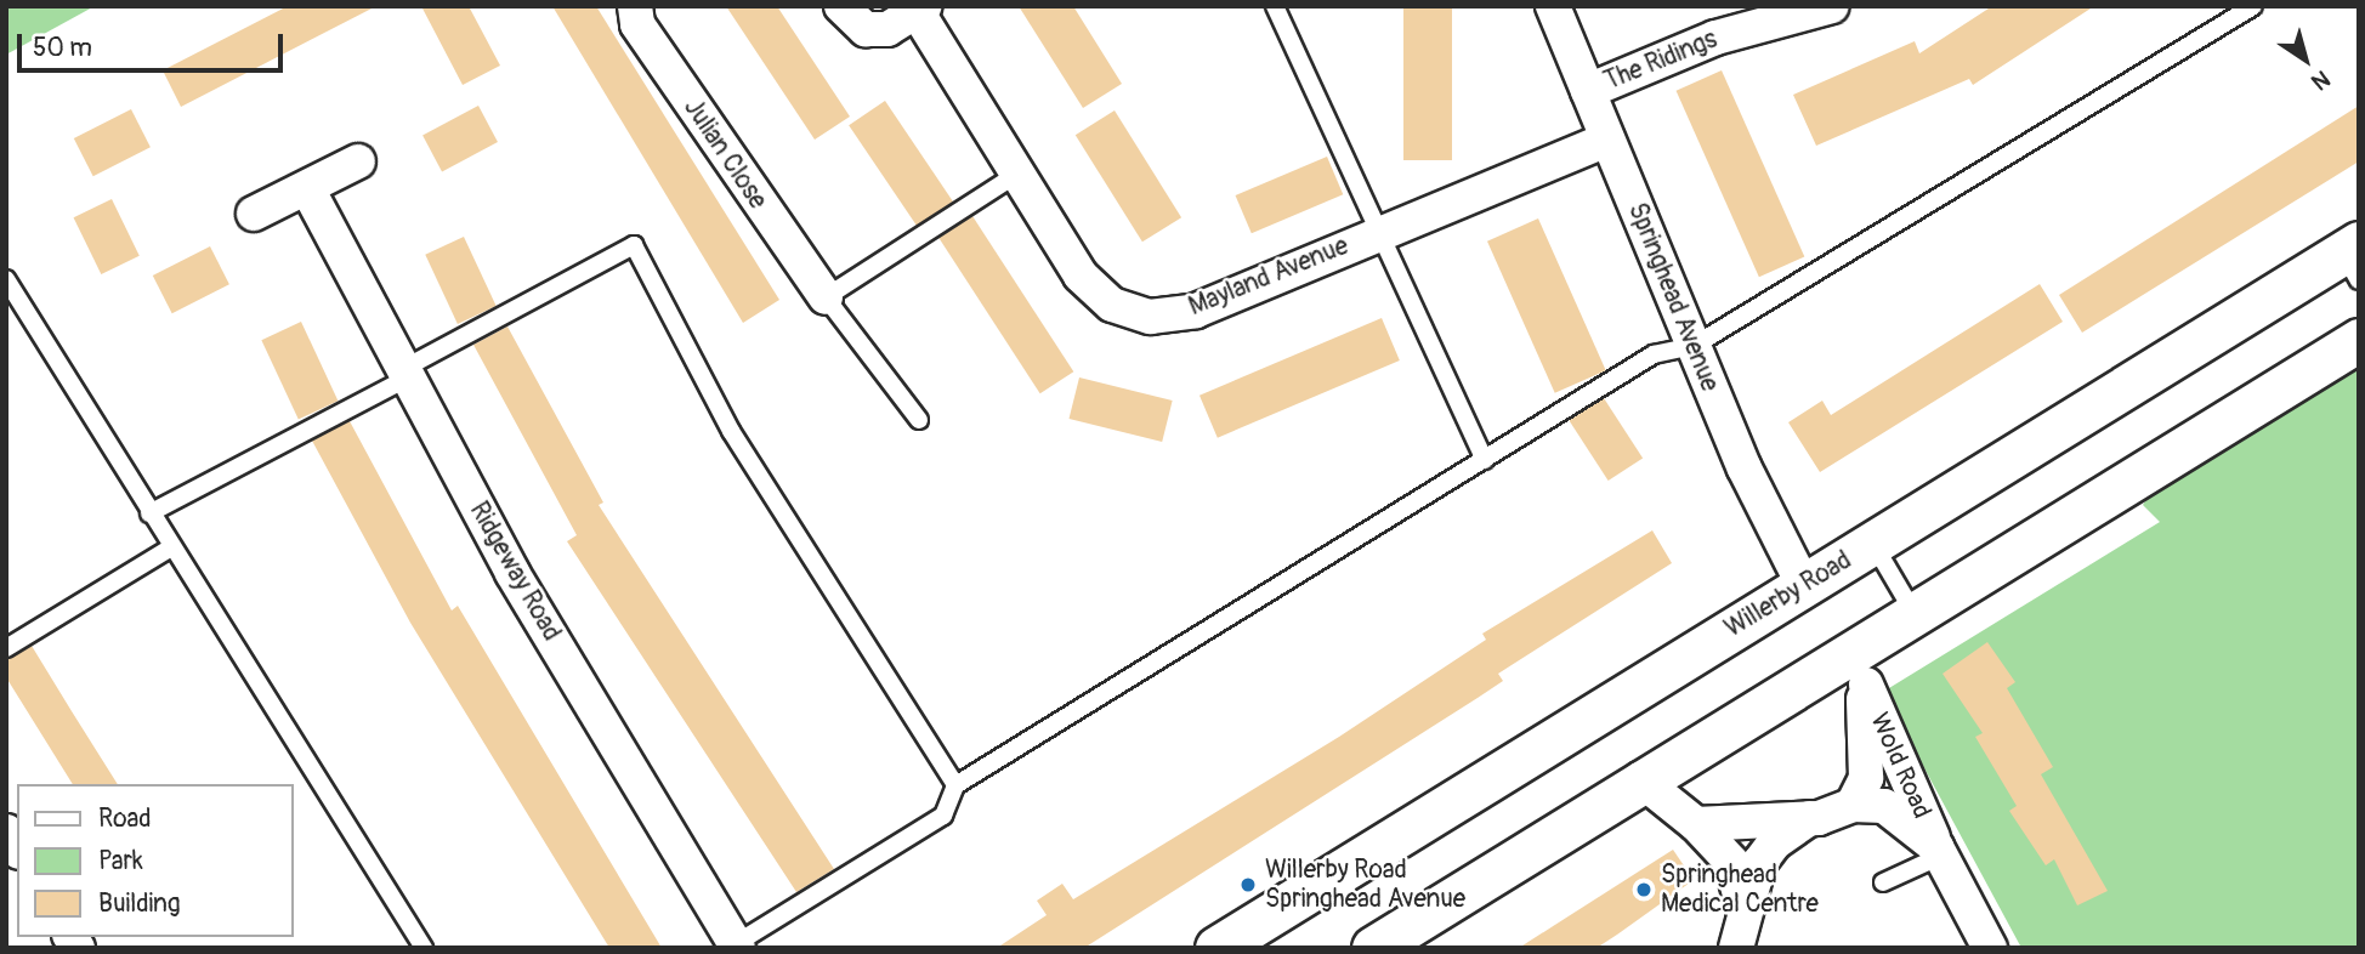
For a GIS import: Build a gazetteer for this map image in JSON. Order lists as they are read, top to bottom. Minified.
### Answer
{"streets":{"street":["The Ridings","Julian Close","Mayland Avenue","Springhead Avenue","Ridgeway Road","Willerby Road","Wold Road"]},"crossings":[["The Ridings","Springhead Avenue"],["Mayland Avenue","Springhead Avenue"],["Springhead Avenue","Willerby Road"]],"places":["Willerby Road Springhead Avenue","Springhead Medical Centre"],"legend":["Road","Park","Building"],"scale_bar":"50 m","north":"bottom right"}
